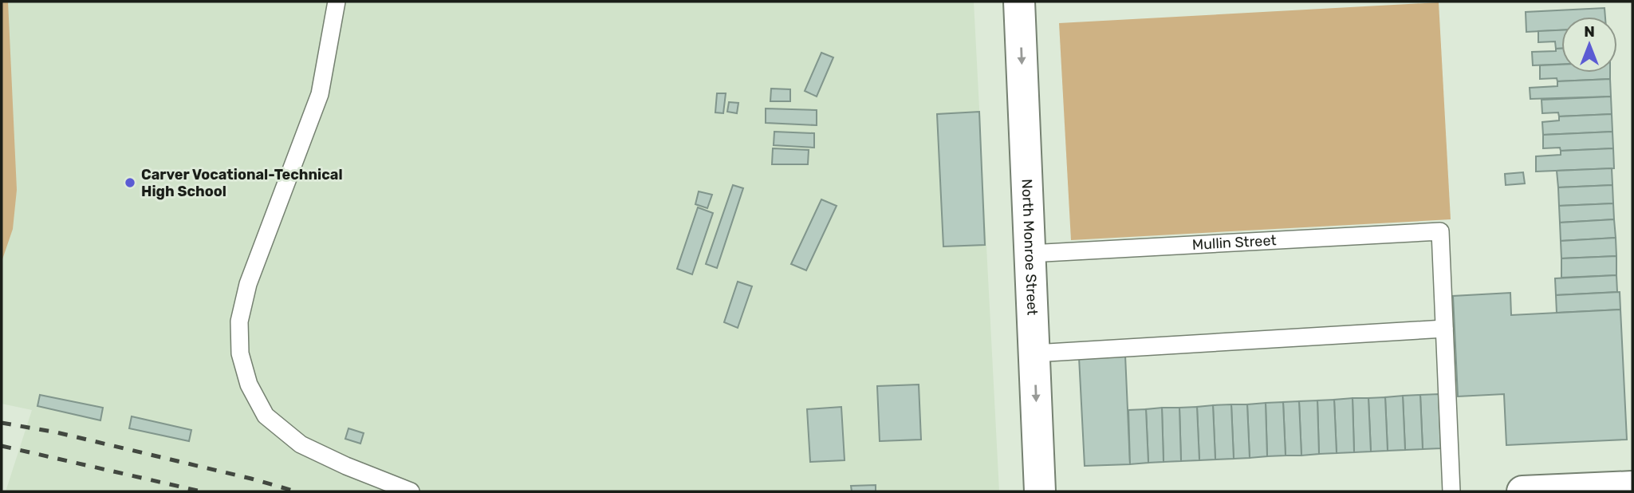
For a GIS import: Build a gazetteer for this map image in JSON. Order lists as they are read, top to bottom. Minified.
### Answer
{"streets":{"main road":["North Monroe Street"],"lane":["Mullin Street"]},"crossings":[["Mullin Street","North Monroe Street"]],"one_way":["North Monroe Street"],"places":["Carver Vocational-Technical High School"],"north":"top"}
